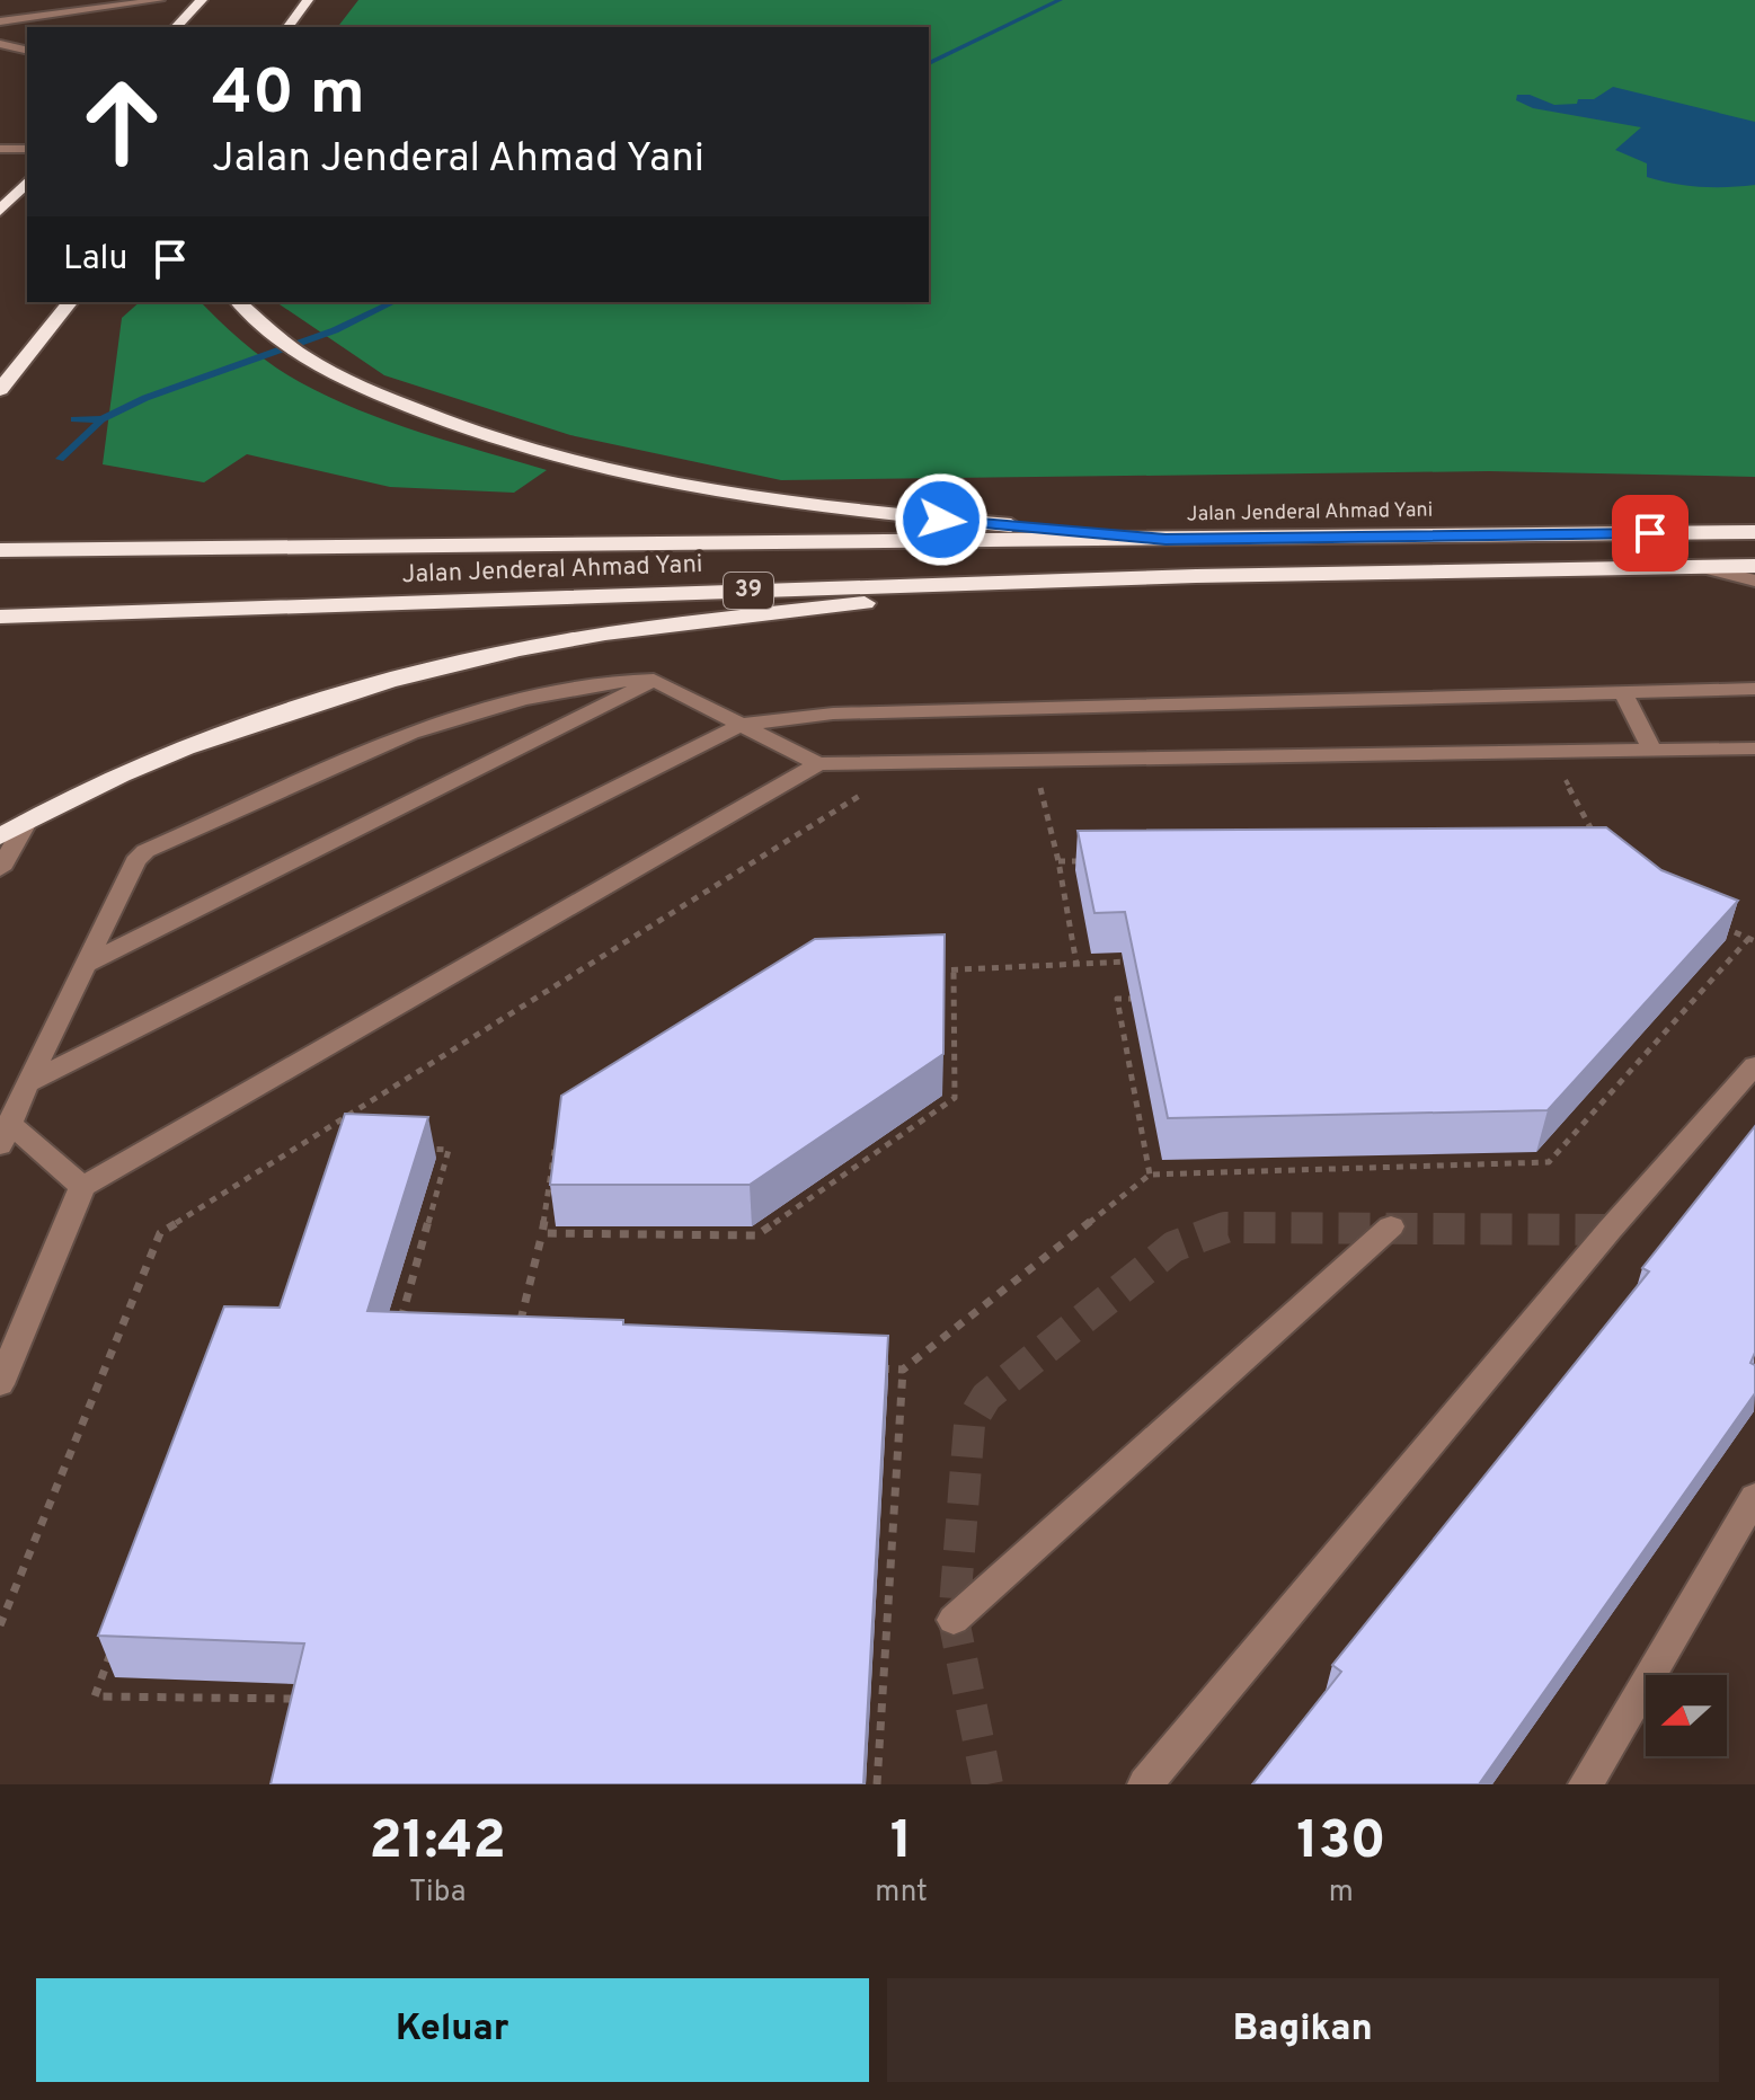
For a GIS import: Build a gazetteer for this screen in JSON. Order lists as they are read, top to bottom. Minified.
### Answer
{"streets":{"highway":["Jalan Jenderal Ahmad Yani","39"]},"north":"left","page":{"turn":["40 m","Jalan Jenderal Ahmad Yani"],"then":"Lalu","eta":["21:42","Tiba","1","mnt","130","m"],"buttons":["Keluar","Bagikan"]}}
